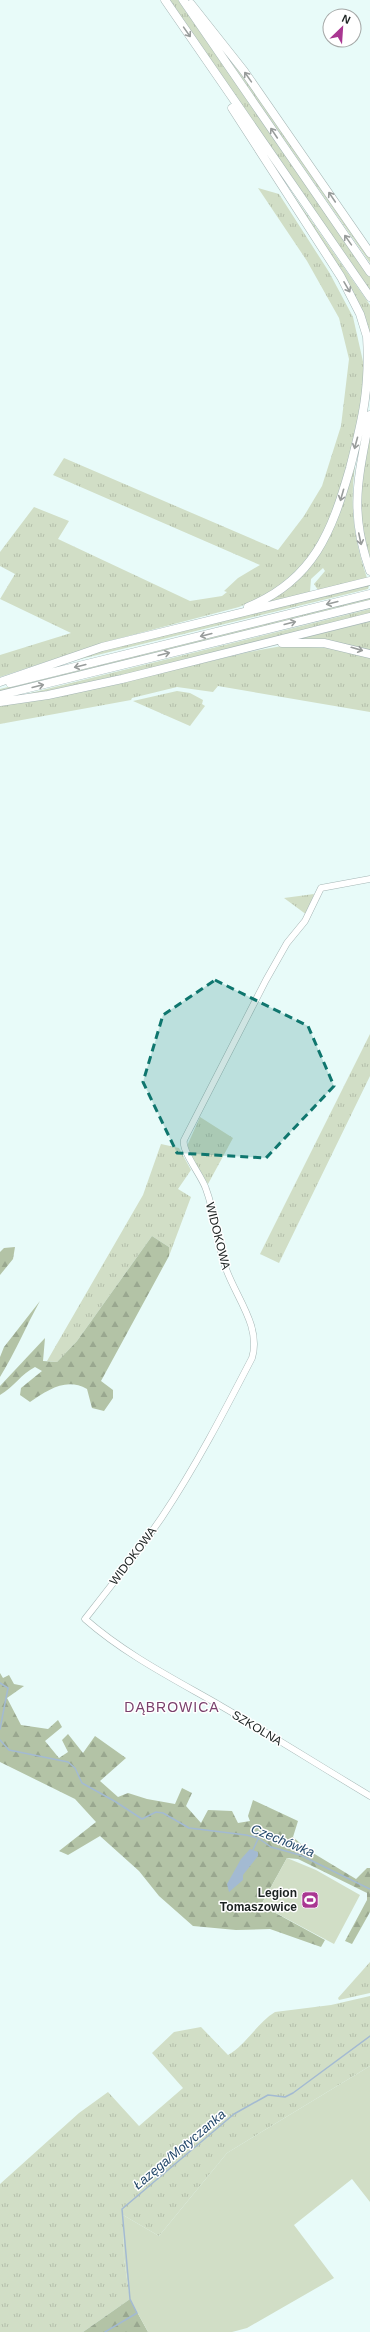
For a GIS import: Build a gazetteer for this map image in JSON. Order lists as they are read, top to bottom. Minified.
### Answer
{"streets":{"street":["WIDOKOWA","SZKOLNA"]},"crossings":[["WIDOKOWA","SZKOLNA"]],"districts":["DĄBROWICA"],"water":["Czechówka","Łazęga/Motyczanka"],"places":{"sports":["Legion Tomaszowice"]},"north":"top right"}
